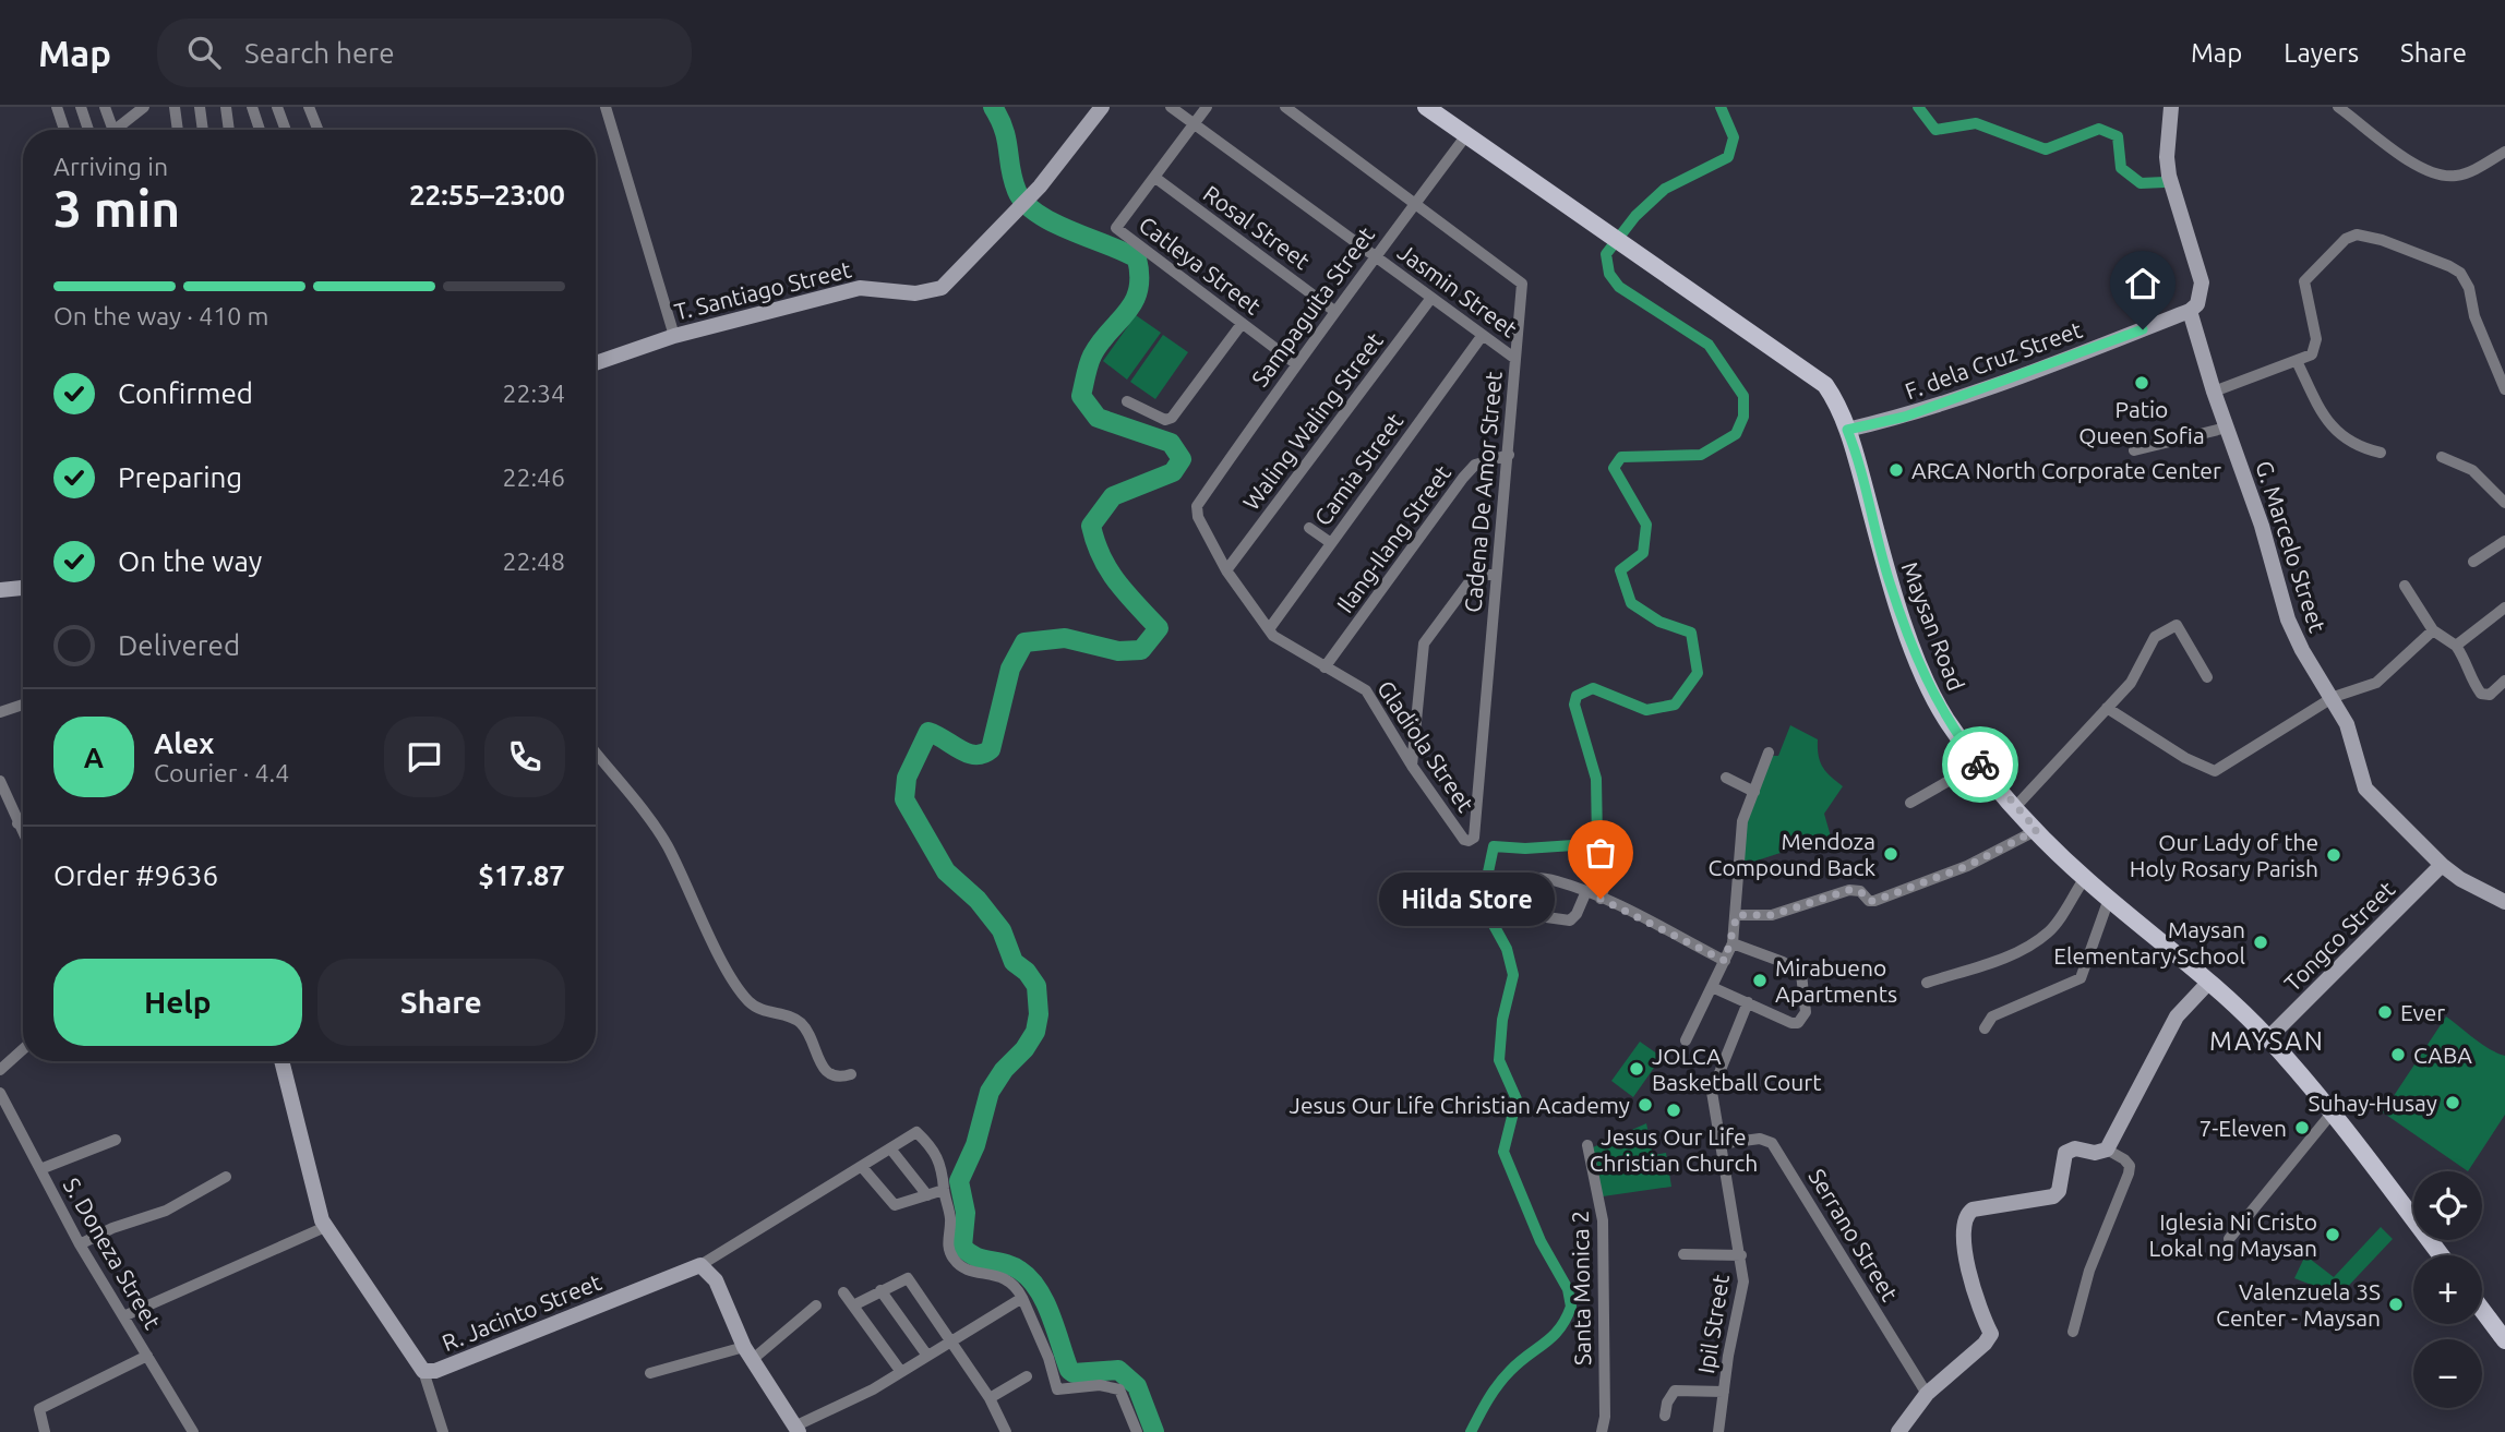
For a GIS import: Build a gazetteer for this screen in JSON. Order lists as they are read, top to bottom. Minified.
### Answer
{"streets":{"main road":["Maysan Road"],"street":["Rosal Street","Catleya Street","T. Santiago Street","Jasmin Street","Sampaguita Street","F. dela Cruz Street","Waling Waling Street","Camia Street","Cadena De Amor Street","Ilang-Ilang Street","G. Marcelo Street","Gladiola Street","Tongco Street","Serrano Street","S. Doneza Street","Santa Monica 2","R. Jacinto Street","Ipil Street"]},"crossings":[["Rosal Street","Catleya Street"],["Rosal Street","Sampaguita Street"],["Catleya Street","Sampaguita Street"],["Jasmin Street","Sampaguita Street"],["Jasmin Street","Waling Waling Street"],["Jasmin Street","Camia Street"],["Jasmin Street","Cadena De Amor Street"],["Sampaguita Street","Cadena De Amor Street"],["Sampaguita Street","Maysan Road"],["Sampaguita Street","Gladiola Street"],["F. dela Cruz Street","G. Marcelo Street"],["F. dela Cruz Street","Maysan Road"],["Waling Waling Street","Gladiola Street"],["Camia Street","Gladiola Street"],["Cadena De Amor Street","Ilang-Ilang Street"],["Cadena De Amor Street","Gladiola Street"],["Ilang-Ilang Street","Gladiola Street"],["G. Marcelo Street","Tongco Street"],["Maysan Road","Tongco Street"],["Serrano Street","Ipil Street"]],"districts":["MAYSAN"],"places":["Patio Queen Sofia","ARCA North Corporate Center","Mendoza Compound Back","Our Lady of the Holy Rosary Parish","Hilda Store","Maysan Elementary School","Mirabueno Apartments","Ever","CABA","JOLCA Basketball Court","Suhay-Husay","Jesus Our Life Christian Academy","Jesus Our Life Christian Church","7-Eleven","Iglesia Ni Cristo Lokal ng Maysan","Valenzuela 3S Center - Maysan"],"page":{"header":"Map","search":"Search here","nav":["Map","Layers","Share"],"heading":["3 min","Arriving in","22:55–23:00"],"panel":["Alex","Courier · 4.4","Order #9636","$17.87"],"bar":"On the way · 410 m","list":[["Confirmed","22:34"],["Preparing","22:46"],["On the way","22:48"],"Delivered"],"round":"A","bubble":"Hilda Store","buttons":["Help","Share"],"map_buttons":["+","−"]}}
